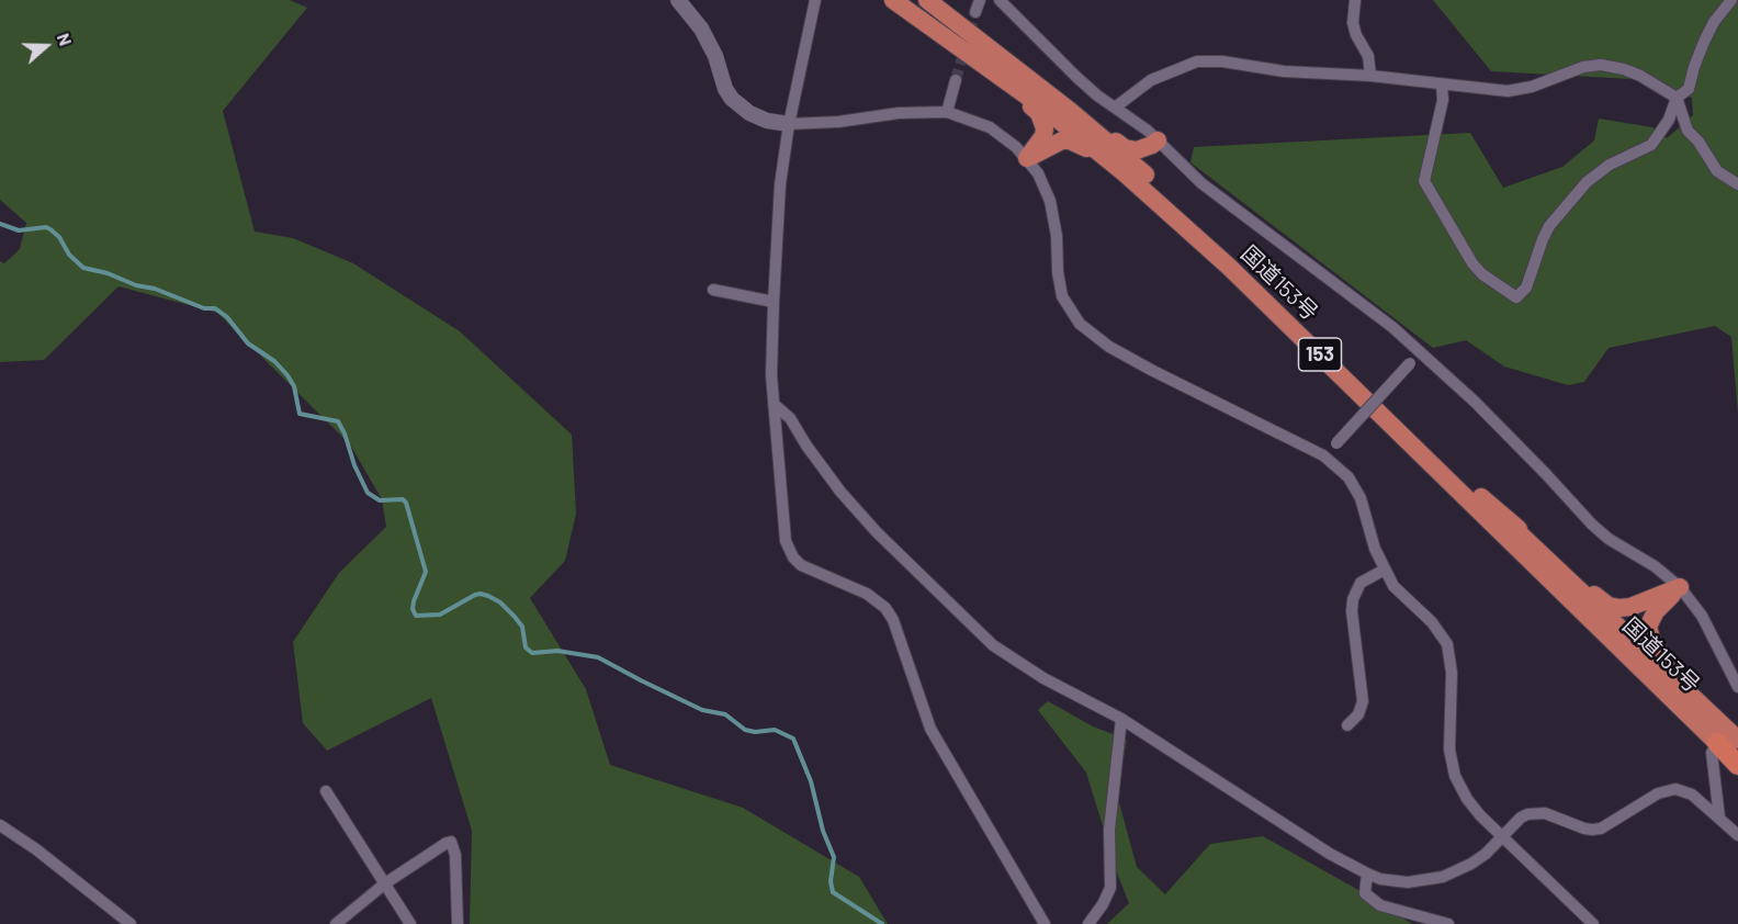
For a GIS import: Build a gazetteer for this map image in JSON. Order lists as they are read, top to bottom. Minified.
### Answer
{"streets":{"highway":["国道153号","153"]},"crossings":[["国道153号","153"]],"north":"right"}
